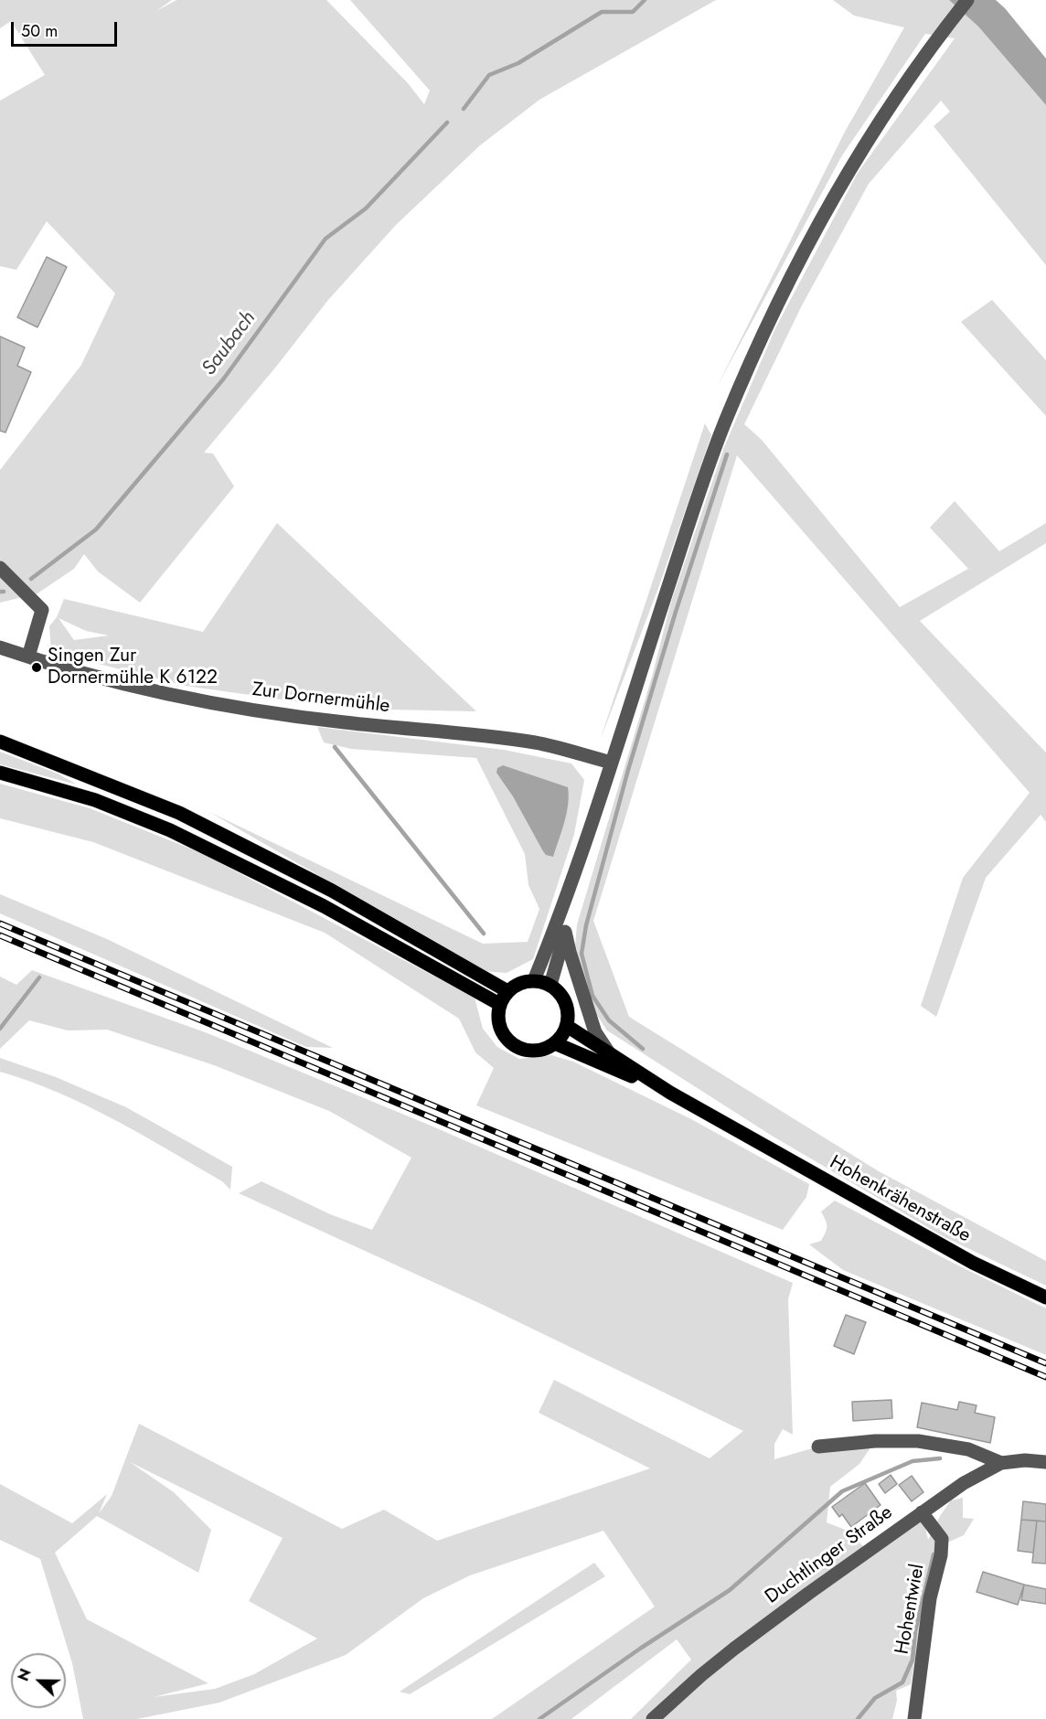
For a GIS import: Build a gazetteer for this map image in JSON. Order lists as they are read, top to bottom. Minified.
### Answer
{"streets":{"main road":["Hohenkrähenstraße"],"street":["Zur Dornermühle","Duchtlinger Straße","Hohentwiel"]},"crossings":[["Duchtlinger Straße","Hohentwiel"]],"water":["Saubach"],"places":["Singen Zur Dornermühle K 6122"],"scale_bar":"50 m","north":"left"}
